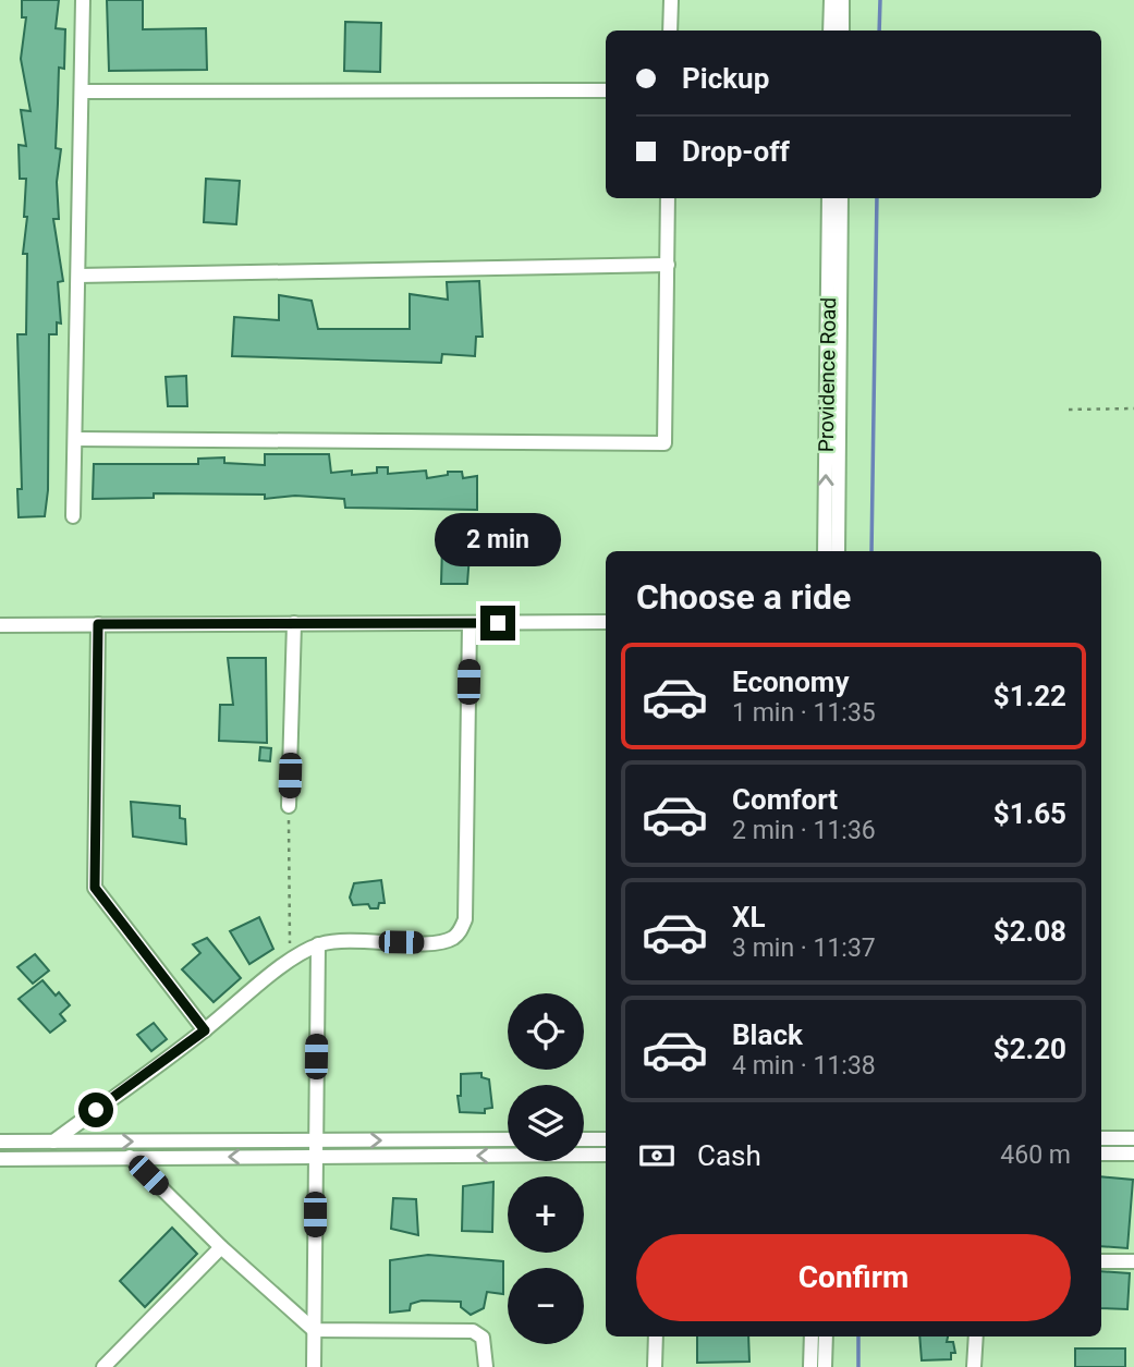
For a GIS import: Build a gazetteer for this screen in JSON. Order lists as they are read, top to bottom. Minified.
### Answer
{"streets":{"street":["Providence Road"]},"page":{"banner":["Pickup","Drop-off"],"bubble":"2 min","heading":"Choose a ride","list":[{"name":"Economy","note":"1 min · 11:35","value":"$1.22"},{"name":"Comfort","note":"2 min · 11:36","value":"$1.65"},{"name":"XL","note":"3 min · 11:37","value":"$2.08"},{"name":"Black","note":"4 min · 11:38","value":"$2.20"}],"map_buttons":["+","−"],"pay":["Cash","460 m"],"buttons":"Confirm"}}
